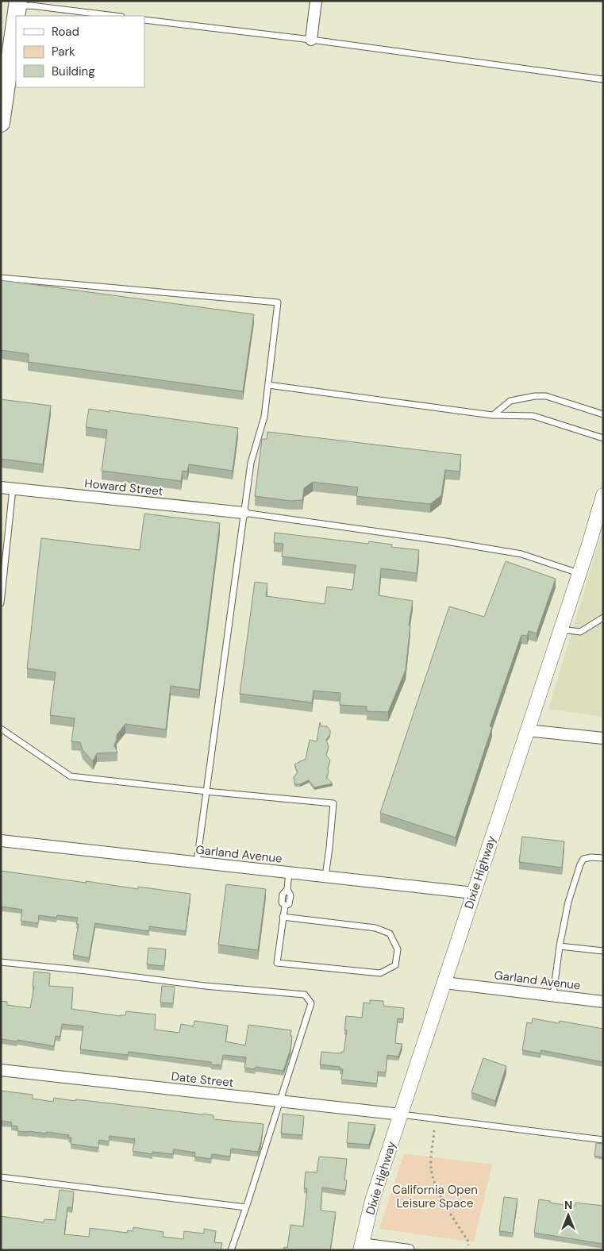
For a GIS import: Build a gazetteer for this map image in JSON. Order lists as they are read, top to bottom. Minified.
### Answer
{"streets":{"street":["Howard Street","Garland Avenue","Dixie Highway","Date Street"]},"crossings":[["Garland Avenue","Dixie Highway"],["Dixie Highway","Date Street"]],"parks":["California Open Leisure Space"],"legend":["Road","Park","Building"],"north":"top"}
